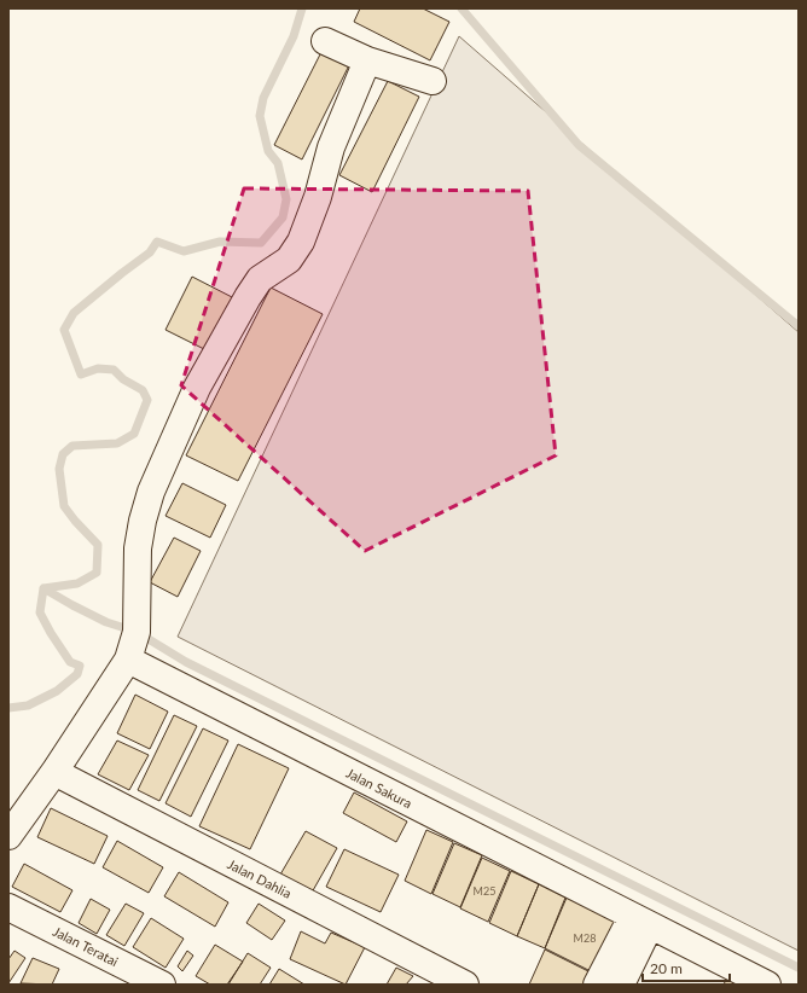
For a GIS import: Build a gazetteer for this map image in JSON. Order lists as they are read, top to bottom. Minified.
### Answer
{"streets":{"street":["Jalan Sakura","Jalan Dahlia","Jalan Teratai"]},"house_numbers":["M25","M28"],"scale_bar":"20 m"}
